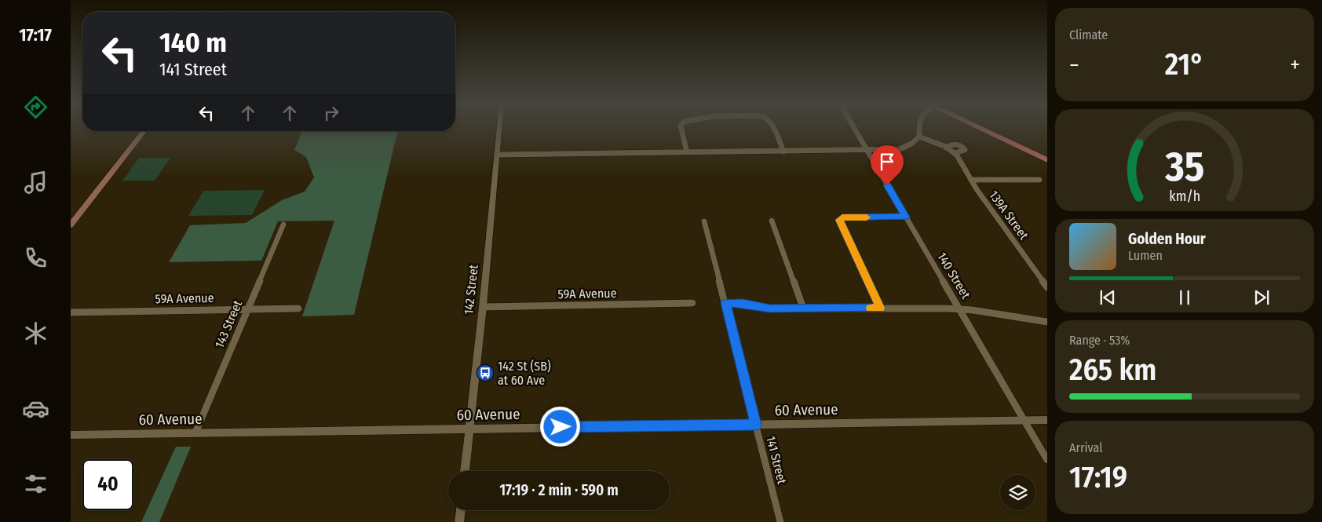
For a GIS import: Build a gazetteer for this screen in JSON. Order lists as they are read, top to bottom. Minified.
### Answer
{"streets":{"street":["139A Street","140 Street","142 Street","59A Avenue","143 Street","60 Avenue","141 Street"]},"crossings":[["140 Street","60 Avenue"],["142 Street","59A Avenue"],["142 Street","60 Avenue"],["59A Avenue","143 Street"],["143 Street","60 Avenue"],["60 Avenue","141 Street"]],"places":{"bus stop":["142 St (SB) at 60 Ave"]},"page":{"tabs":"17:17","tile":["Climate",["Range · 53%","265 km"],["Arrival","17:19"]],"turn":["140 m","141 Street"],"heat":["−","21°","+"],"song":["Golden Hour","Lumen"],"limit":"40","trip":"17:19 · 2 min · 590 m","gauge":["35","km/h"]}}
